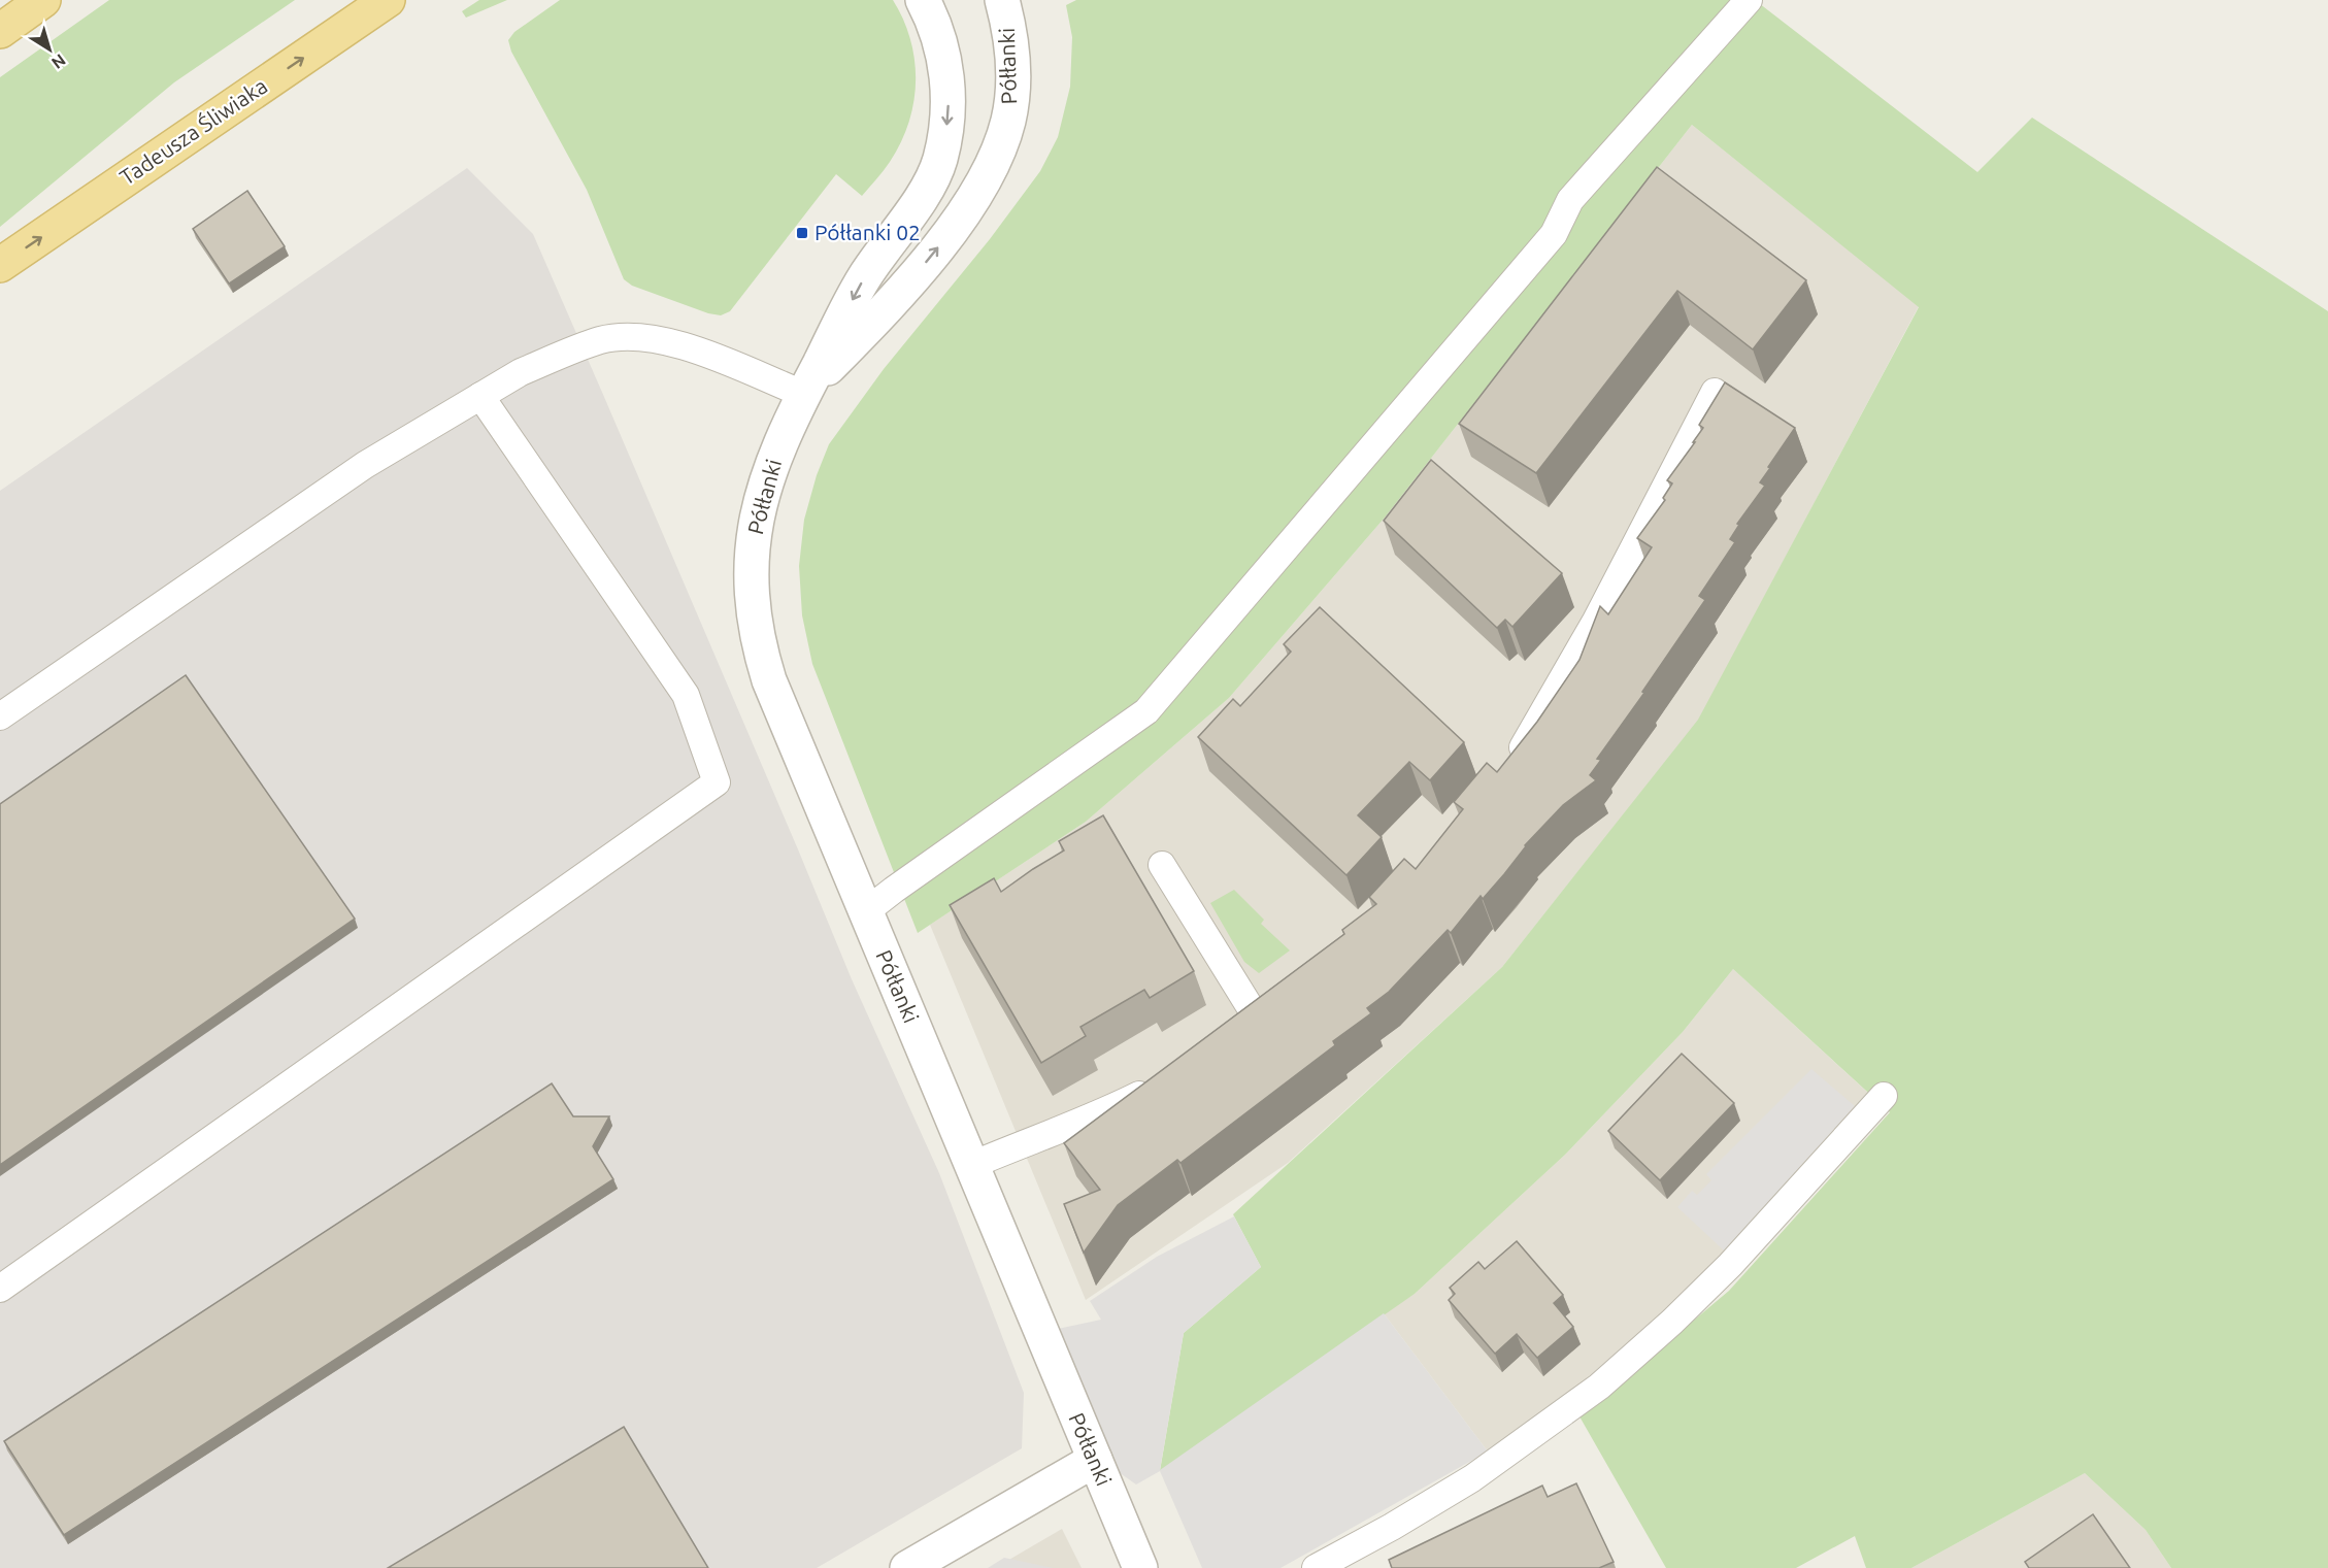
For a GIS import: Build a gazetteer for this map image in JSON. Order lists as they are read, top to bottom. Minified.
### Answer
{"streets":{"main road":["Tadeusza Śliwiaka"],"street":["Półłanki"]},"one_way":["Tadeusza Śliwiaka"],"places":{"transit":["Półłanki 02"]},"north":"bottom right"}
